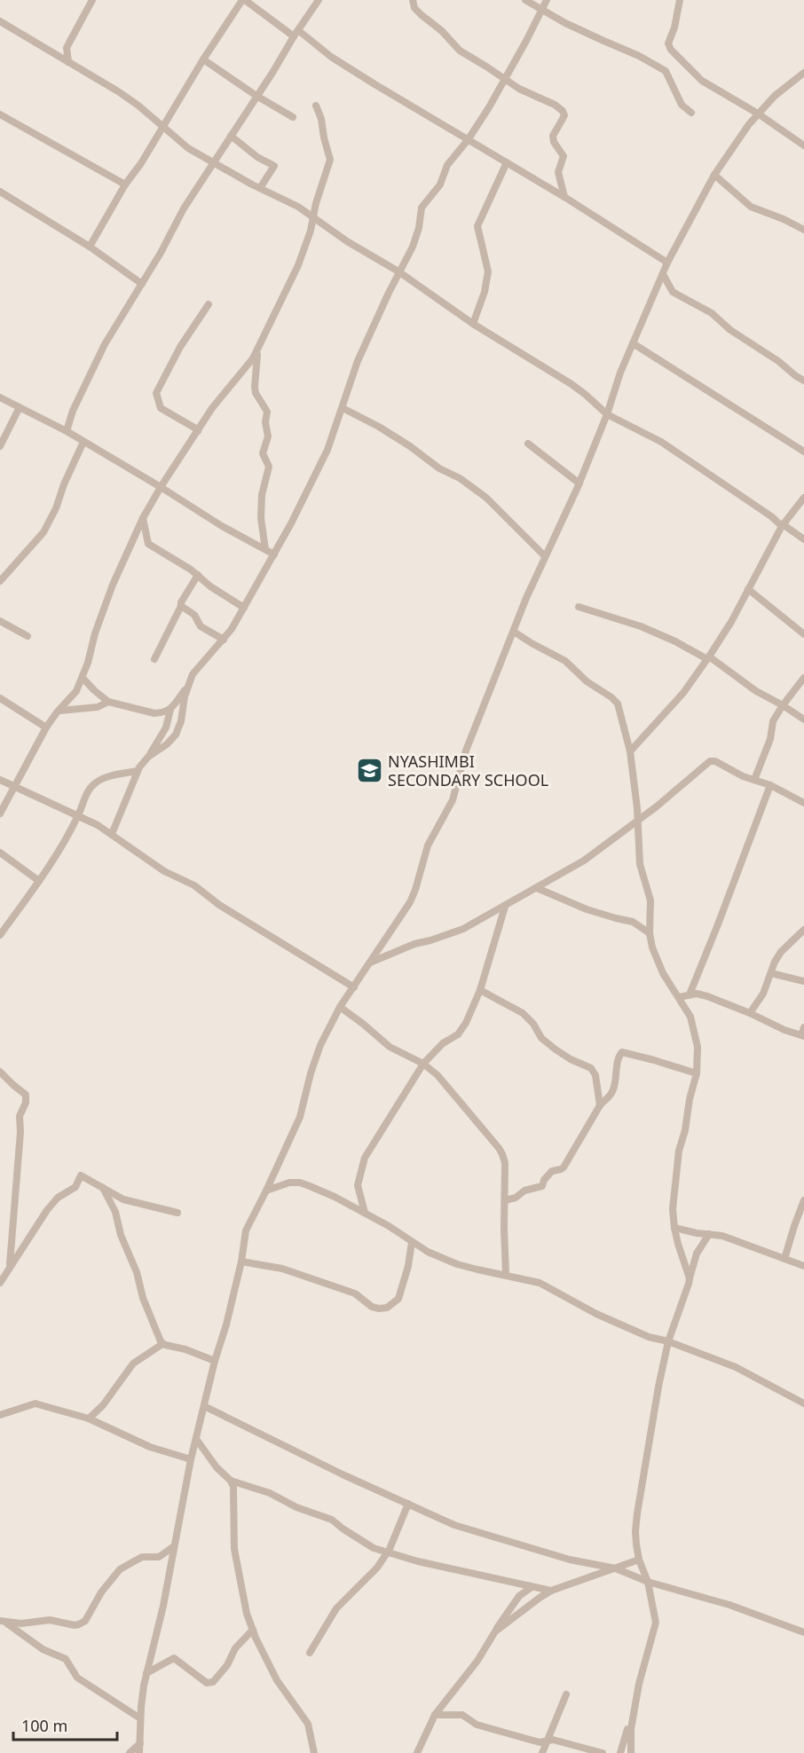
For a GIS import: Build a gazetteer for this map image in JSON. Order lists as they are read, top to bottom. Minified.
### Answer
{"places":{"school or university":["NYASHIMBI SECONDARY SCHOOL"]},"scale_bar":"100 m"}
